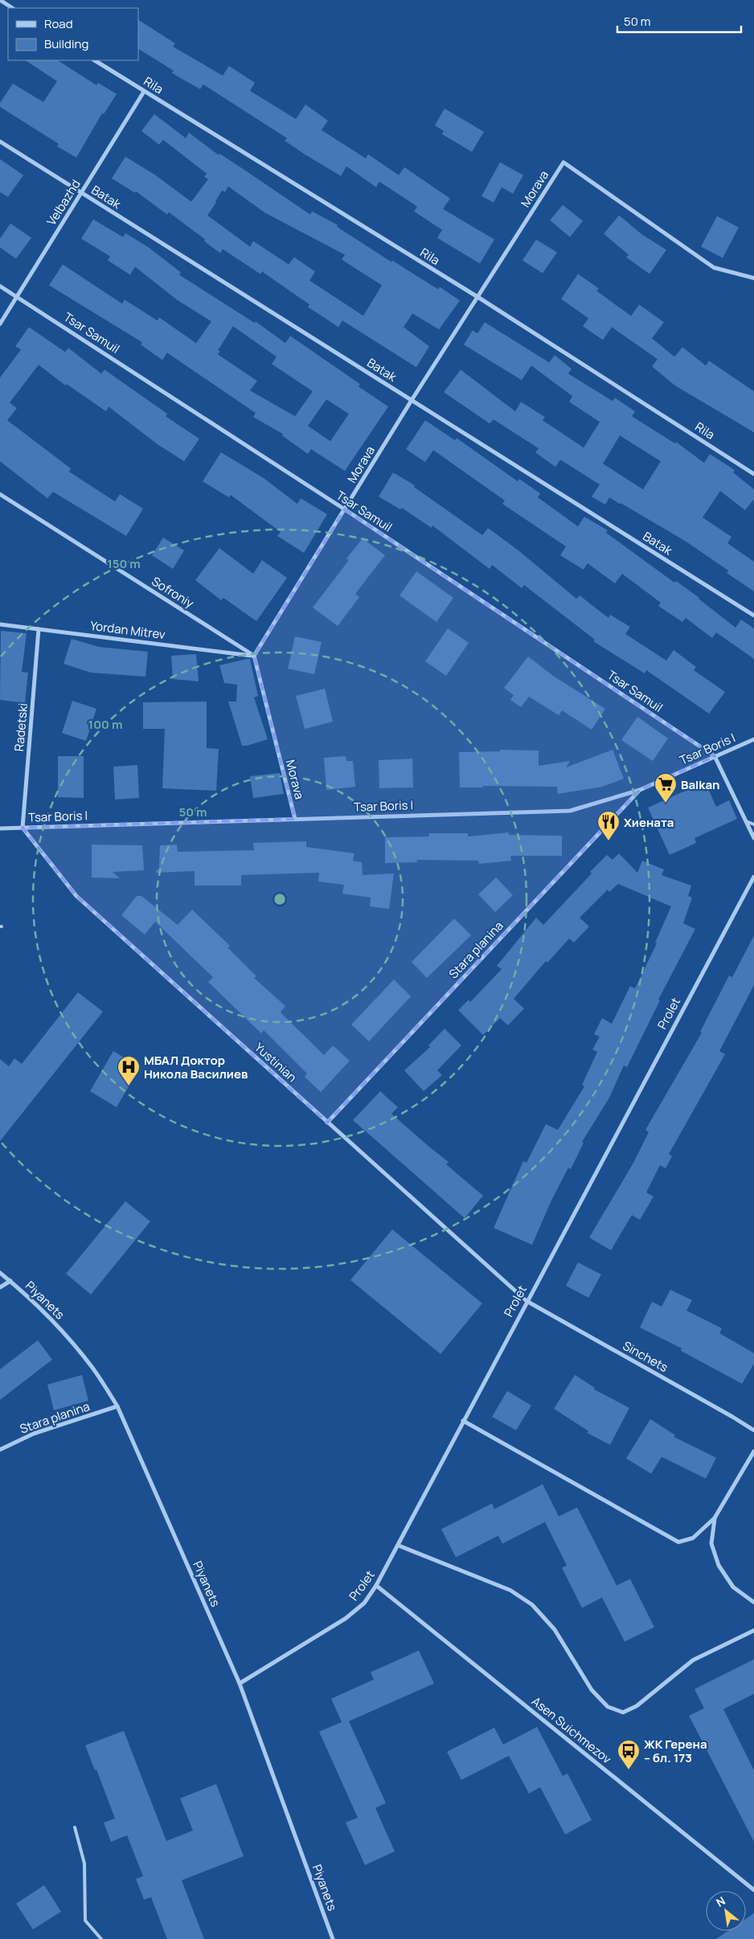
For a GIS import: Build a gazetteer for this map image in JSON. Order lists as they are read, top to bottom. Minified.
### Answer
{"streets":{"street":["Rila","Morava","Batak","Velbazhd","Tsar Samuil","Sofroniy","Yordan Mitrev","Radetski","Tsar Boris I","Stara planina","Prolet","Yustinian","Piyanets","Sinchets","Asen Suichmezov"]},"crossings":[["Rila","Morava"],["Rila","Velbazhd"],["Morava","Batak"],["Morava","Tsar Samuil"],["Morava","Sofroniy"],["Morava","Yordan Mitrev"],["Morava","Tsar Boris I"],["Batak","Velbazhd"],["Velbazhd","Tsar Samuil"],["Tsar Samuil","Tsar Boris I"],["Sofroniy","Yordan Mitrev"],["Yordan Mitrev","Radetski"],["Radetski","Tsar Boris I"],["Radetski","Yustinian"],["Tsar Boris I","Stara planina"],["Tsar Boris I","Yustinian"],["Stara planina","Yustinian"],["Stara planina","Piyanets"],["Prolet","Yustinian"],["Prolet","Piyanets"],["Prolet","Sinchets"],["Prolet","Asen Suichmezov"],["Yustinian","Sinchets"]],"places":{"supermarket":["Balkan"],"restaurant":["Хиената"],"hospital":["МБАЛ Доктор Никола Василиев"],"bus stop":["ЖК Герена – бл. 173"]},"legend":["Road","Building"],"scale_bar":"50 m","north":"top left","rings":["150 m","100 m","50 m"]}
